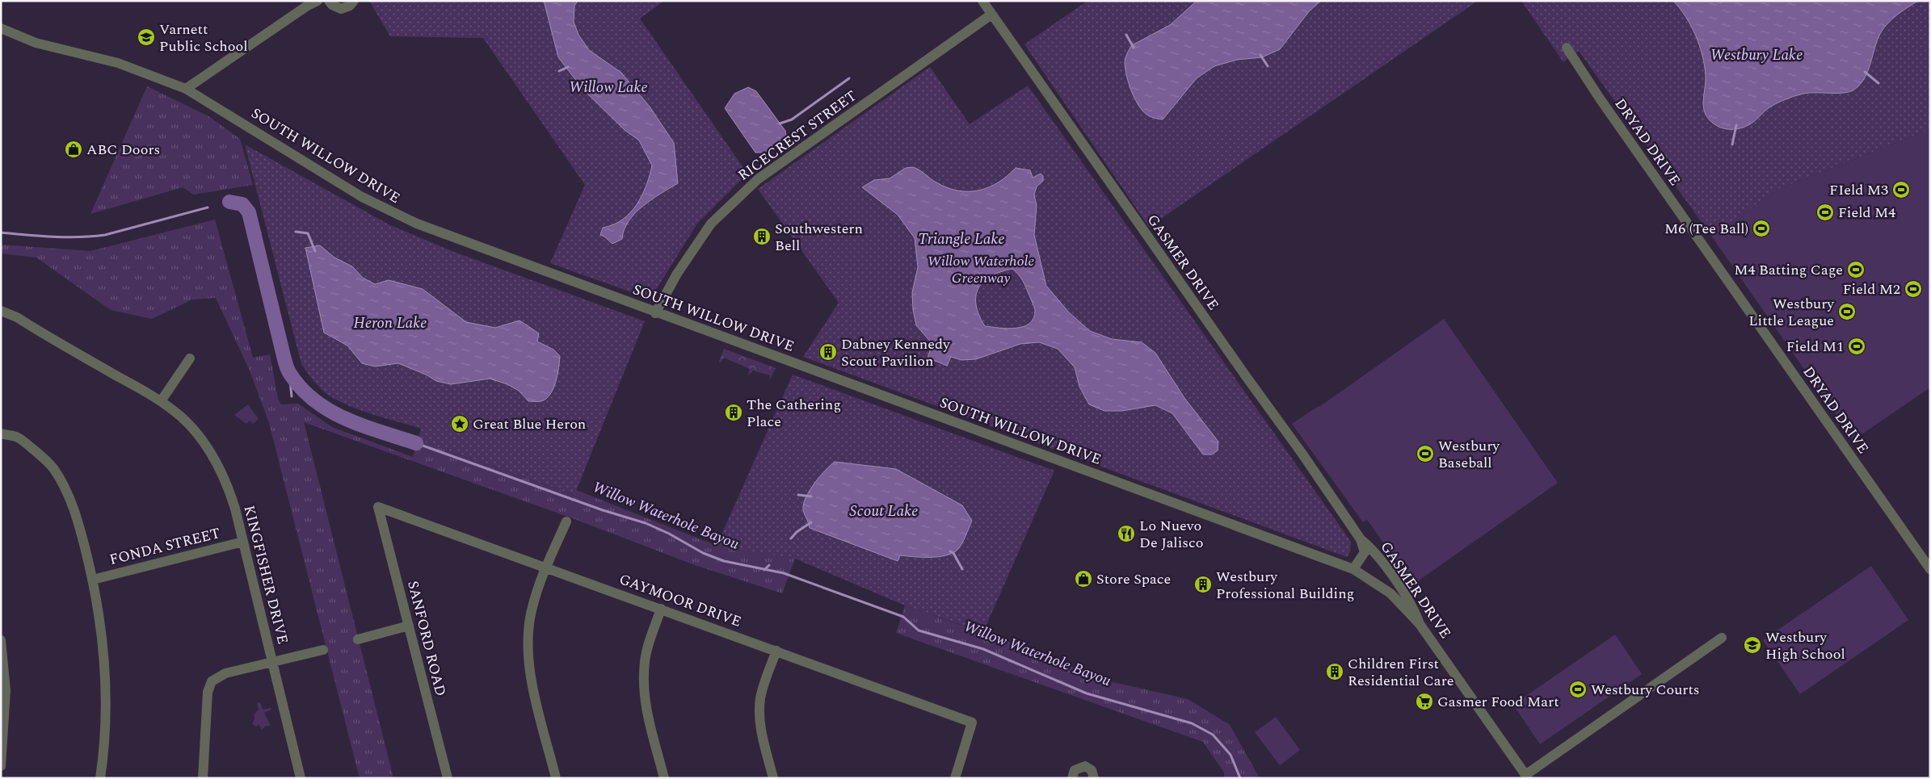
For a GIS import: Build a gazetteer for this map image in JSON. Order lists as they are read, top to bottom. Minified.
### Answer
{"streets":{"street":["RICECREST STREET","DRYAD DRIVE","SOUTH WILLOW DRIVE","GASMER DRIVE","FONDA STREET","KINGFISHER DRIVE","GAYMOOR DRIVE","SANFORD ROAD"]},"crossings":[["RICECREST STREET","SOUTH WILLOW DRIVE"],["RICECREST STREET","GASMER DRIVE"],["SOUTH WILLOW DRIVE","GASMER DRIVE"],["FONDA STREET","KINGFISHER DRIVE"],["GAYMOOR DRIVE","SANFORD ROAD"]],"water":["Westbury Lake","Willow Lake","Triangle Lake","Heron Lake","Scout Lake","Willow Waterhole Bayou"],"parks":["Willow Waterhole Greenway"],"places":{"school or university":["Varnett Public School","Westbury High School"],"shop":["ABC Doors","Store Space"],"sports":["FIeld M3","Field M4","M6 (Tee Ball)","M4 Batting Cage","Field M2","Westbury Little League","Field M1","Westbury Baseball","Westbury Courts"],"building":["Southwestern Bell","Dabney Kennedy Scout Pavilion","The Gathering Place","Westbury Professional Building","Children First Residential Care"],"place":["Great Blue Heron"],"restaurant":["Lo Nuevo De Jalisco"],"supermarket":["Gasmer Food Mart"]}}
